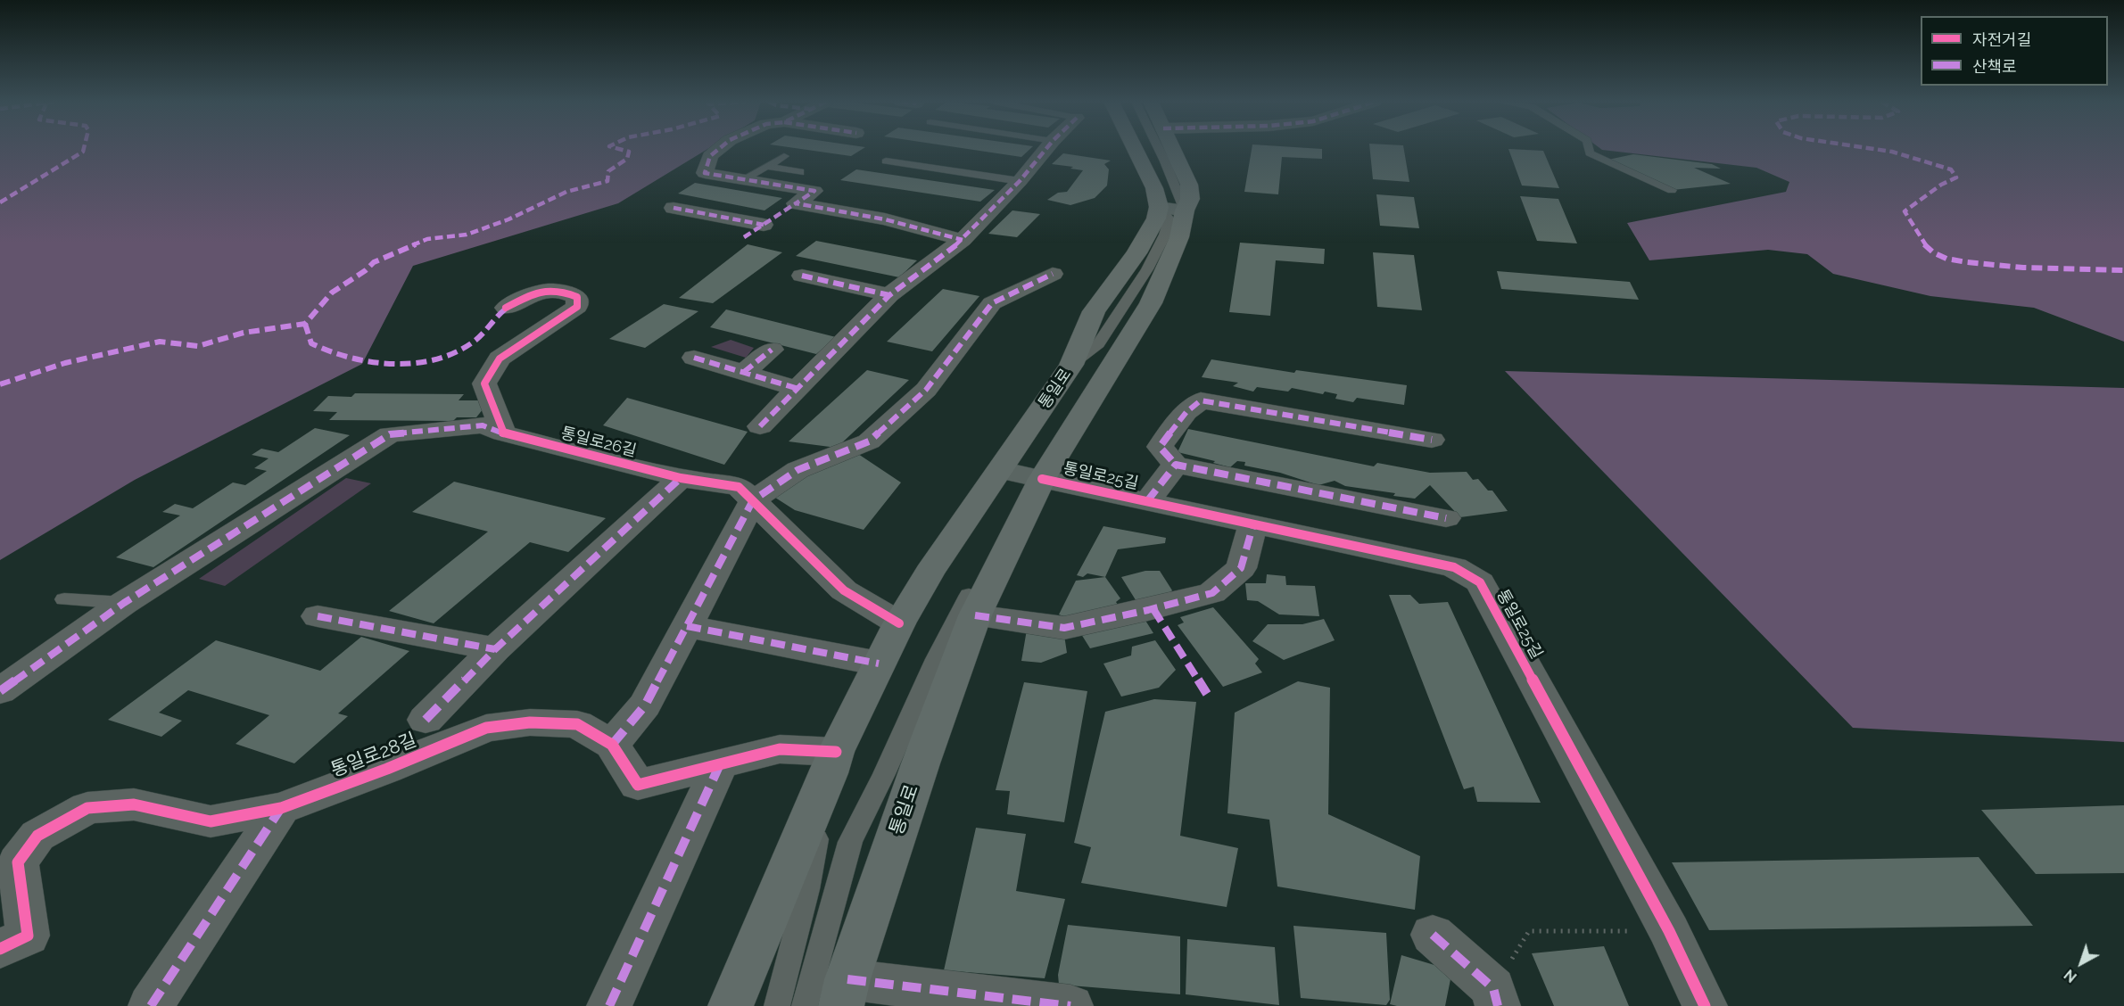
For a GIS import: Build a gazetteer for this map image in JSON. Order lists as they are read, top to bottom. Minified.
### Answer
{"streets":{"main road":["통일로"],"street":["통일로26길","통일로25길","통일로28길"]},"crossings":[["통일로","통일로26길"],["통일로","통일로25길"],["통일로","통일로28길"]],"legend":["자전거길","산책로"],"north":"bottom left"}
